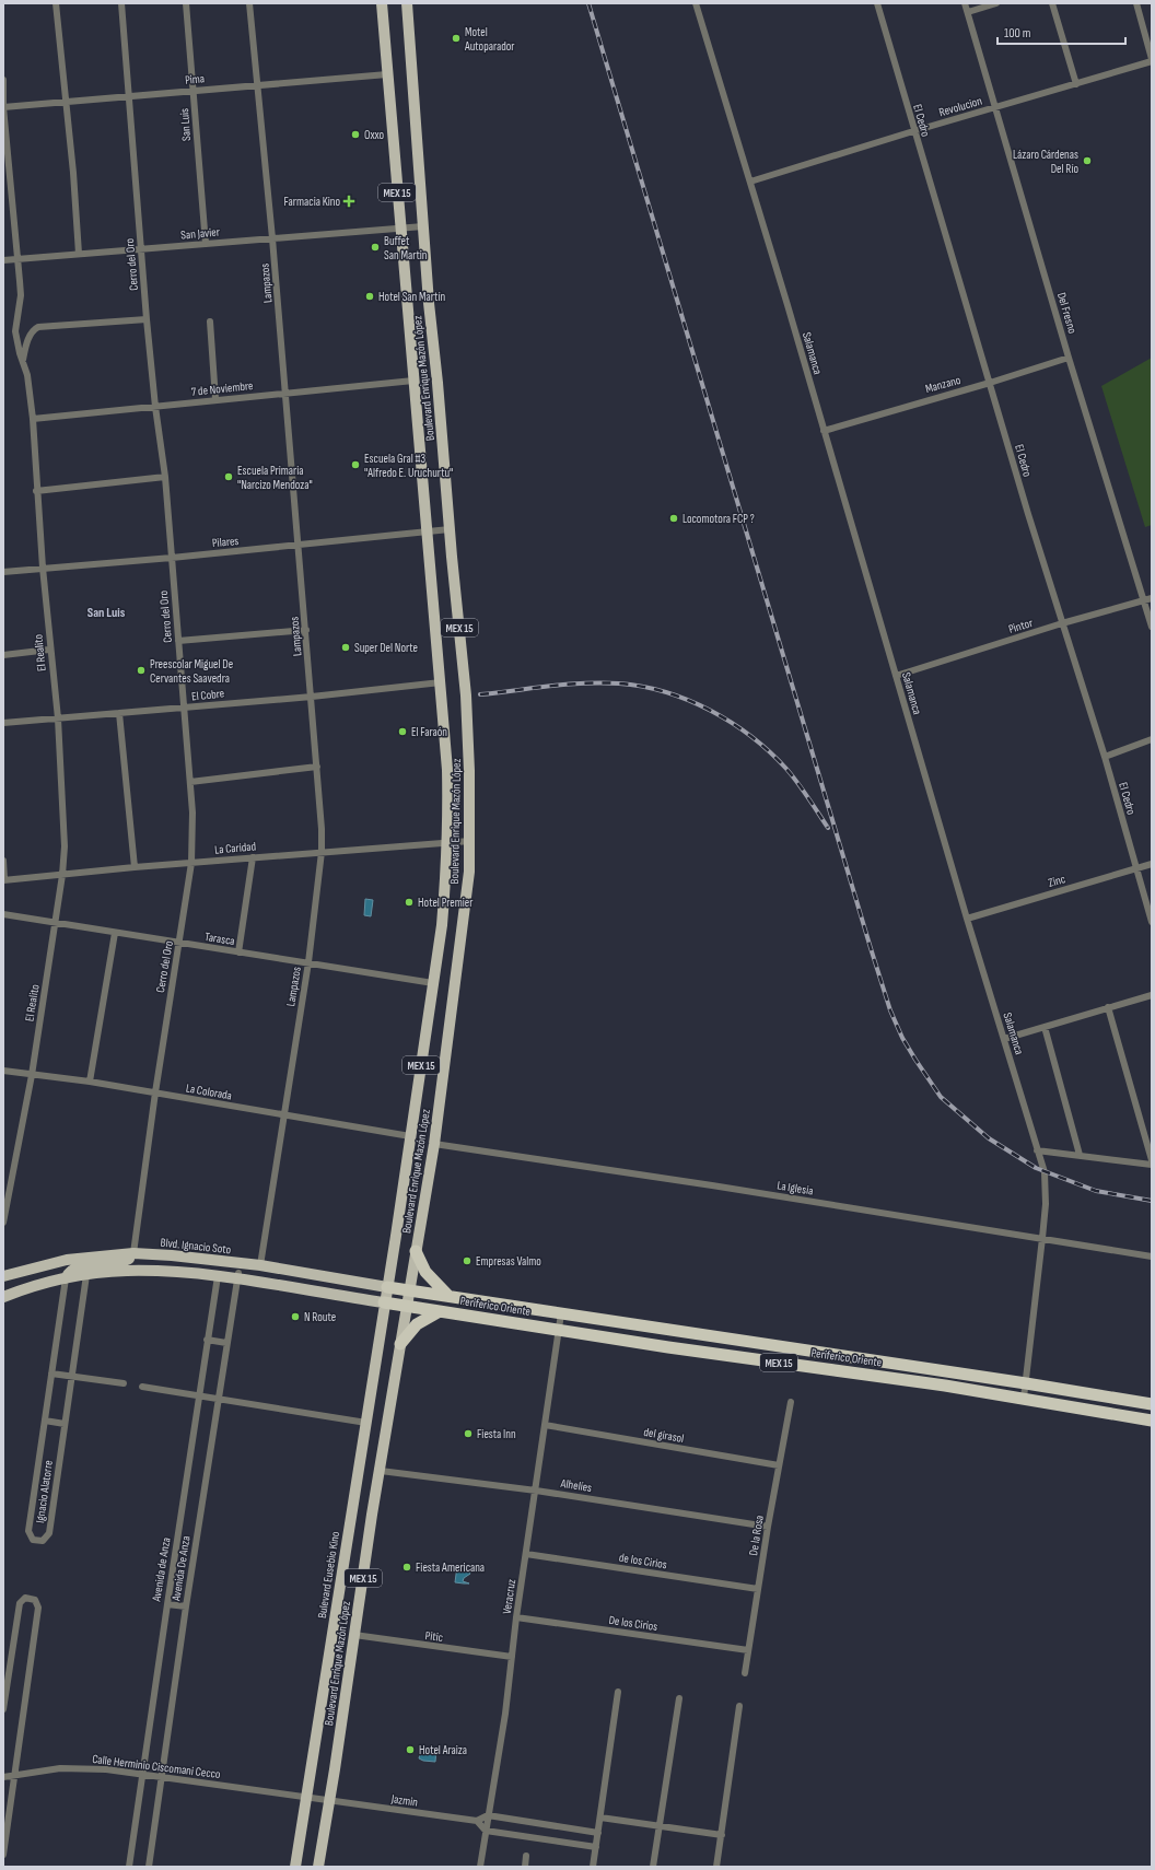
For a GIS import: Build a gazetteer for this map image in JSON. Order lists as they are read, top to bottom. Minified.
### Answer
{"streets":{"highway":["MEX 15","Periferico Oriente"],"main road":["Boulevard Enrique Mazón López","Blvd. Ignacio Soto","Bulevard Eusebio Kino"],"street":["Pima","Revolucion","El Cedro","San Luis","San Javier","Cerro del Oro","Lampazos","Del Fresno","Salamanca","Manzano","7 de Noviembre","Pilares","Pintor","El Realito","El Cobre","La Caridad","Zinc","Tarasca","La Colorada","La Iglesia","del girasol","Alhelíes","Ignacio Alatorre","De la Rosa","de los Cirios","Avenida De Anza","Avenida de Anza","Veracruz","De los Cirios","Pitic","Calle Herminio Ciscomani Cecco","Jazmin"]},"crossings":[["Pima","San Luis"],["Pima","Cerro del Oro"],["Pima","Lampazos"],["Pima","Boulevard Enrique Mazón López"],["Pima","El Realito"],["Revolucion","El Cedro"],["Revolucion","Del Fresno"],["Revolucion","Salamanca"],["El Cedro","Manzano"],["El Cedro","Pintor"],["El Cedro","Zinc"],["San Luis","San Javier"],["San Javier","Cerro del Oro"],["San Javier","Lampazos"],["San Javier","Boulevard Enrique Mazón López"],["San Javier","El Realito"],["Cerro del Oro","7 de Noviembre"],["Cerro del Oro","Pilares"],["Cerro del Oro","El Cobre"],["Cerro del Oro","La Caridad"],["Cerro del Oro","Tarasca"],["Cerro del Oro","La Colorada"],["Cerro del Oro","Blvd. Ignacio Soto"],["Lampazos","7 de Noviembre"],["Lampazos","Pilares"],["Lampazos","El Cobre"],["Lampazos","La Caridad"],["Lampazos","Tarasca"],["Lampazos","La Colorada"],["Lampazos","Blvd. Ignacio Soto"],["Del Fresno","Manzano"],["Del Fresno","Pintor"],["Salamanca","Manzano"],["Salamanca","Pintor"],["Salamanca","Zinc"],["Salamanca","La Iglesia"],["Salamanca","Periferico Oriente"],["Boulevard Enrique Mazón López","7 de Noviembre"],["Boulevard Enrique Mazón López","Pilares"],["Boulevard Enrique Mazón López","El Cobre"],["Boulevard Enrique Mazón López","La Caridad"],["Boulevard Enrique Mazón López","Tarasca"],["Boulevard Enrique Mazón López","La Colorada"],["Boulevard Enrique Mazón López","La Iglesia"],["Boulevard Enrique Mazón López","Blvd. Ignacio Soto"],["Boulevard Enrique Mazón López","Periferico Oriente"],["Boulevard Enrique Mazón López","Alhelíes"],["Boulevard Enrique Mazón López","Bulevard Eusebio Kino"],["Boulevard Enrique Mazón López","Pitic"],["Boulevard Enrique Mazón López","Calle Herminio Ciscomani Cecco"],["Boulevard Enrique Mazón López","Jazmin"],["7 de Noviembre","El Realito"],["Pilares","El Realito"],["El Realito","El Cobre"],["El Realito","La Caridad"],["El Realito","Tarasca"],["El Realito","La Colorada"],["Blvd. Ignacio Soto","Periferico Oriente"],["Blvd. Ignacio Soto","Bulevard Eusebio Kino"],["Periferico Oriente","Bulevard Eusebio Kino"],["Periferico Oriente","Veracruz"],["del girasol","De la Rosa"],["del girasol","Veracruz"],["Alhelíes","De la Rosa"],["Alhelíes","Veracruz"],["De la Rosa","de los Cirios"],["De la Rosa","De los Cirios"],["de los Cirios","Veracruz"],["Avenida De Anza","Calle Herminio Ciscomani Cecco"],["Avenida de Anza","Calle Herminio Ciscomani Cecco"],["Bulevard Eusebio Kino","Calle Herminio Ciscomani Cecco"],["Veracruz","De los Cirios"],["Veracruz","Pitic"],["Calle Herminio Ciscomani Cecco","Jazmin"]],"districts":["San Luis"],"places":{"other":["Motel Autoparador","Oxxo","Lázaro Cárdenas Del Río","Buffet San Martin","Hotel San Martín","Escuela Gral #3 \"Alfredo E. Uruchurtu\"","Escuela Primaria \"Narcizo Mendoza\"","Locomotora FCP ?","Super Del Norte","Preescolar Miguel De Cervantes Saavedra","El Faraón","Hotel Premier","Empresas Valmo","N Route","Fiesta Inn","Fiesta Americana","Hotel Araiza"],"health":["Farmacia Kino"]},"scale_bar":"100 m"}
